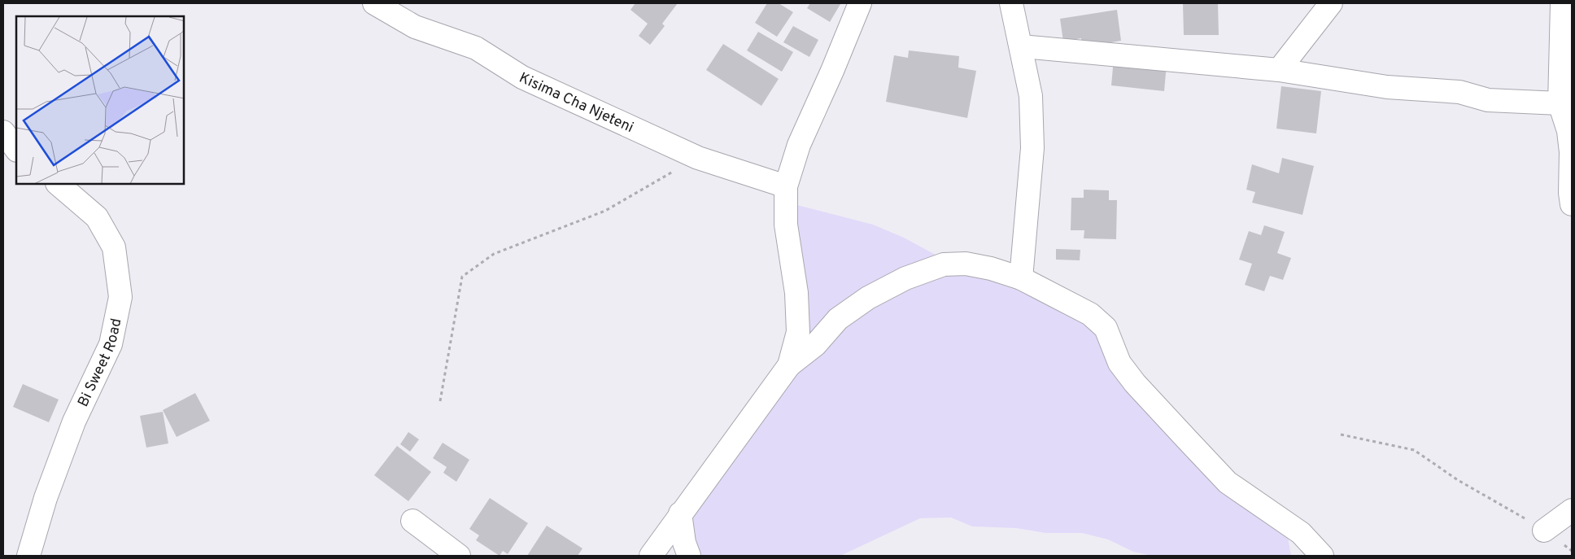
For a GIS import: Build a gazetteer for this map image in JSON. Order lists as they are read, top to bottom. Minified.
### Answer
{"streets":{"street":["Kisima Cha Njeteni","Bi Sweet Road"]}}
